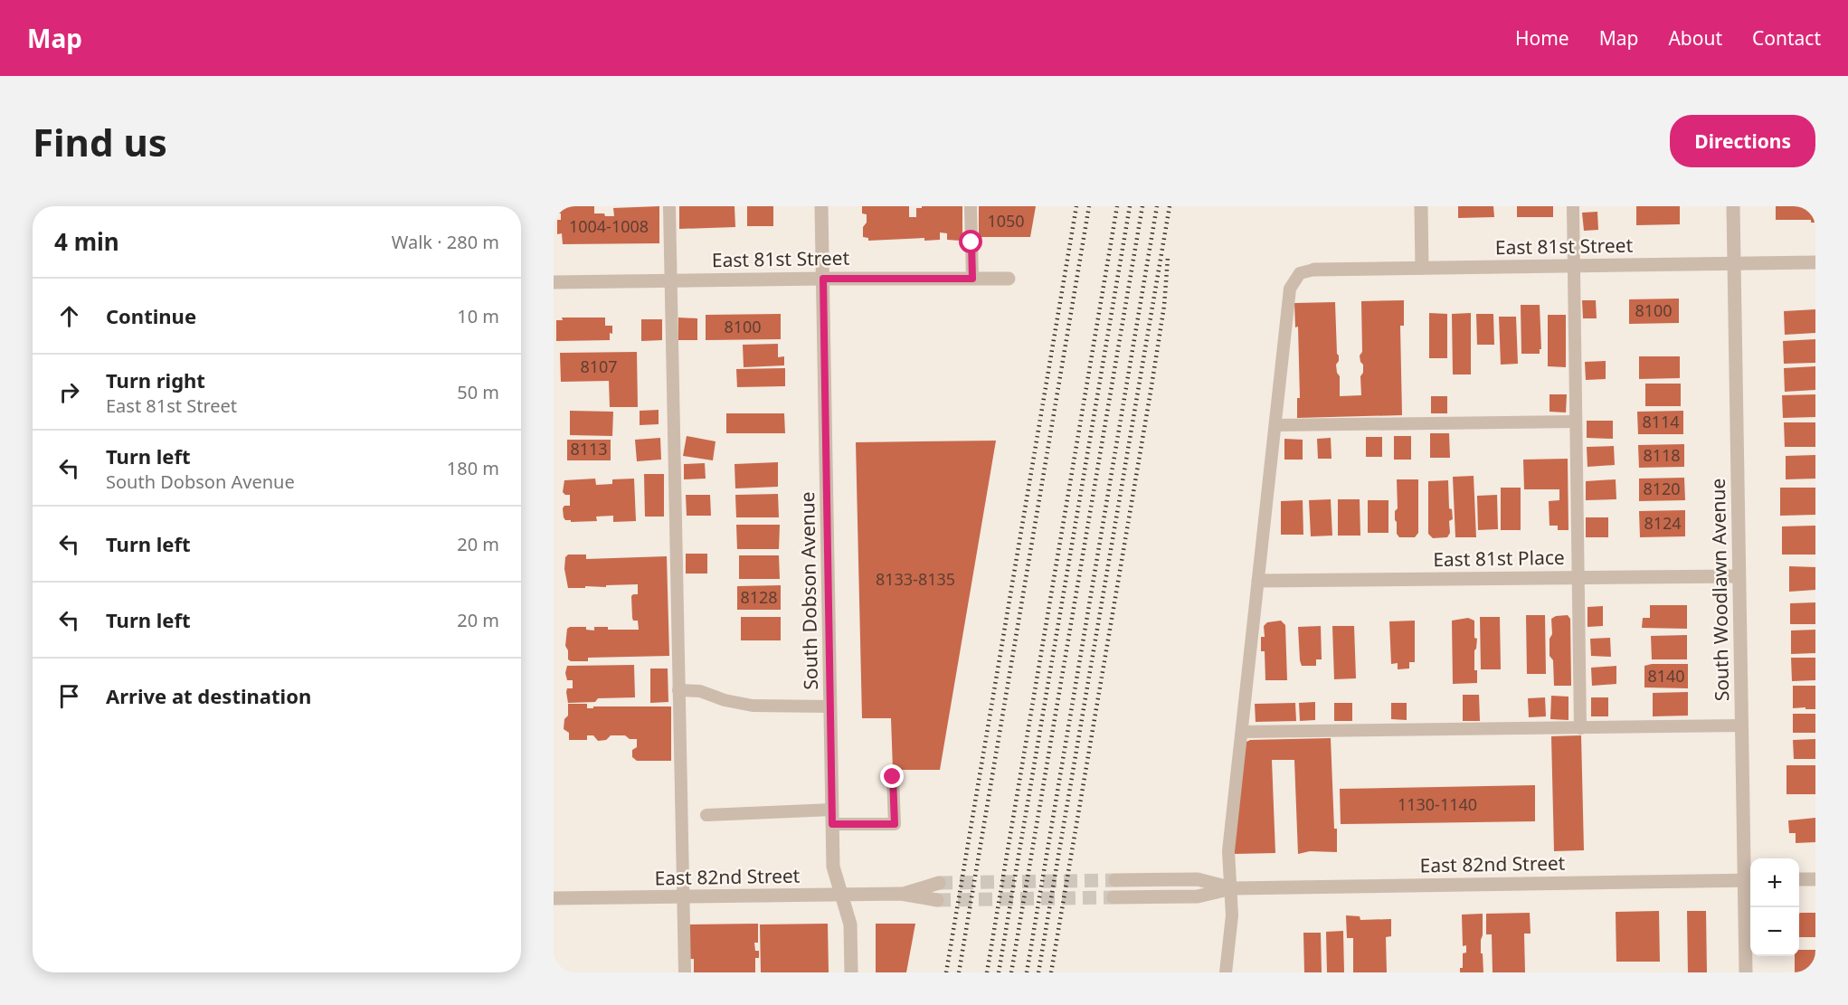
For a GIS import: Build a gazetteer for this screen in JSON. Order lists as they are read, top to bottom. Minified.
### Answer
{"streets":{"street":["East 81st Street","East 81st Place","South Woodlawn Avenue","South Dobson Avenue","East 82nd Street"]},"crossings":[["East 81st Street","South Woodlawn Avenue"],["East 81st Street","South Dobson Avenue"],["East 81st Place","South Woodlawn Avenue"],["South Woodlawn Avenue","East 82nd Street"],["South Dobson Avenue","East 82nd Street"]],"house_numbers":["1050","1004-1008","8100","8100","8107","8114","8113","8118","8120","8124","8133-8135","8128","8140","1130-1140"],"page":{"header":"Map","nav":["Home","Map","About","Contact"],"buttons":"Directions","title":"Find us","heading":["4 min","Walk · 280 m"],"list":[["Continue","10 m"],["Turn right","East 81st Street","50 m"],["Turn left","South Dobson Avenue","180 m"],["Turn left","20 m"],["Turn left","20 m"],"Arrive at destination"],"map_buttons":["+","−"]}}
